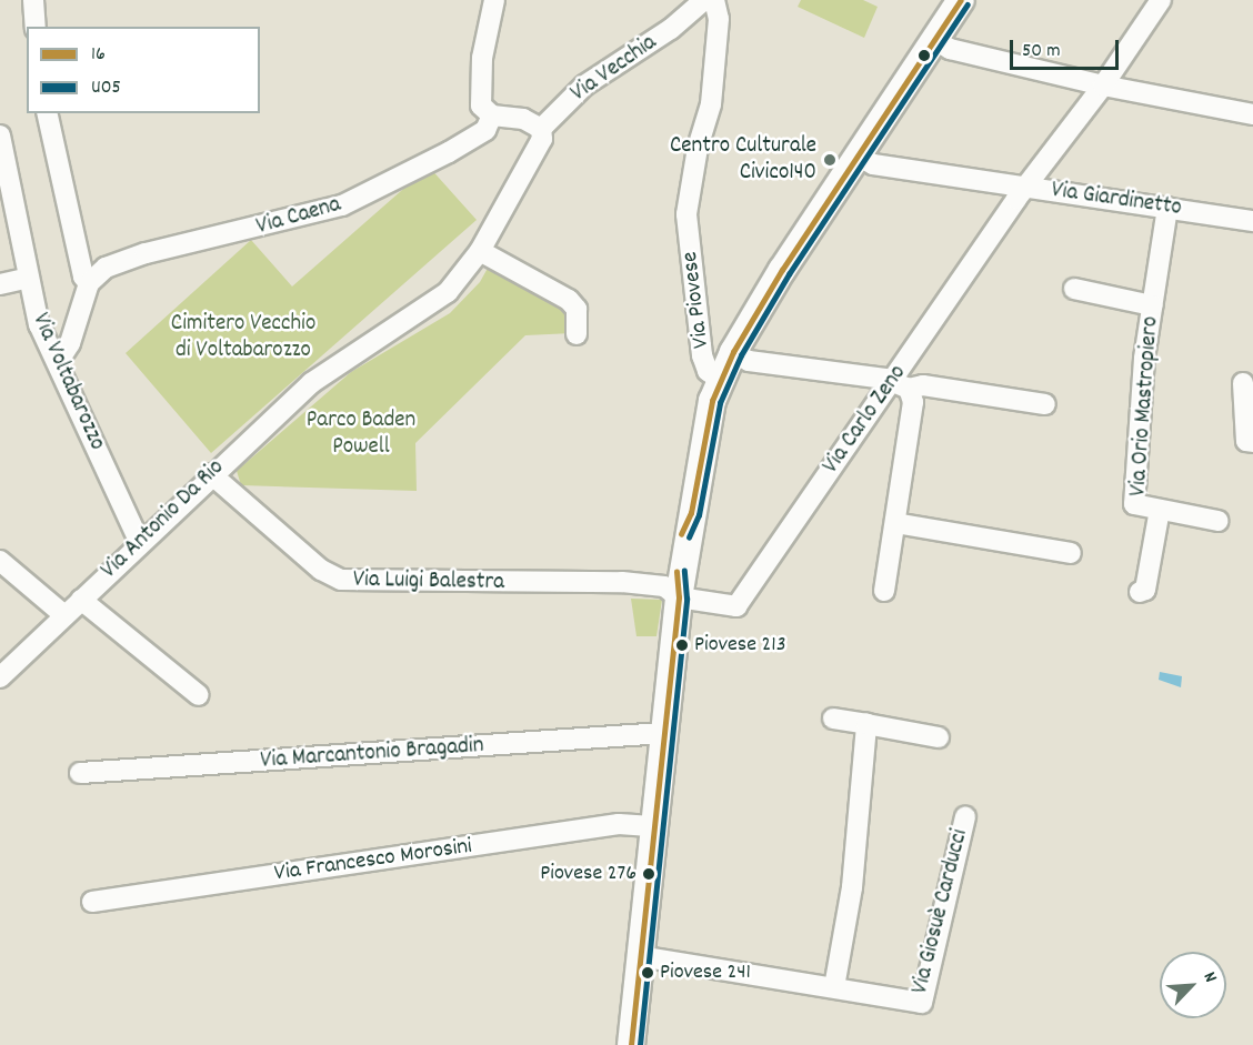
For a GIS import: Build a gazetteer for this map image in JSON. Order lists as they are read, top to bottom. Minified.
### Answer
{"streets":{"main road":["Via Piovese"],"street":["Via Vecchia","Via Giardinetto","Via Caena","Via Voltabarozzo","Via Orio Mastropiero","Via Carlo Zeno","Via Antonio Da Rio","Via Luigi Balestra","Via Marcantonio Bragadin","Via Francesco Morosini","Via Giosuè Carducci"]},"crossings":[["Via Vecchia","Via Antonio Da Rio"],["Via Giardinetto","Via Orio Mastropiero"],["Via Giardinetto","Via Carlo Zeno"],["Via Piovese","Via Carlo Zeno"],["Via Piovese","Via Luigi Balestra"],["Via Piovese","Via Marcantonio Bragadin"],["Via Piovese","Via Francesco Morosini"],["Via Piovese","Via Giosuè Carducci"],["Via Voltabarozzo","Via Antonio Da Rio"],["Via Carlo Zeno","Via Luigi Balestra"],["Via Antonio Da Rio","Via Luigi Balestra"]],"parks":["Cimitero Vecchio di Voltabarozzo","Parco Baden Powell"],"places":["Centro Culturale Civico140","Piovese 213","Piovese 276","Piovese 241"],"lines":["transit line 16","transit line U05"],"legend":["16","U05"],"scale_bar":"50 m","north":"top right"}
